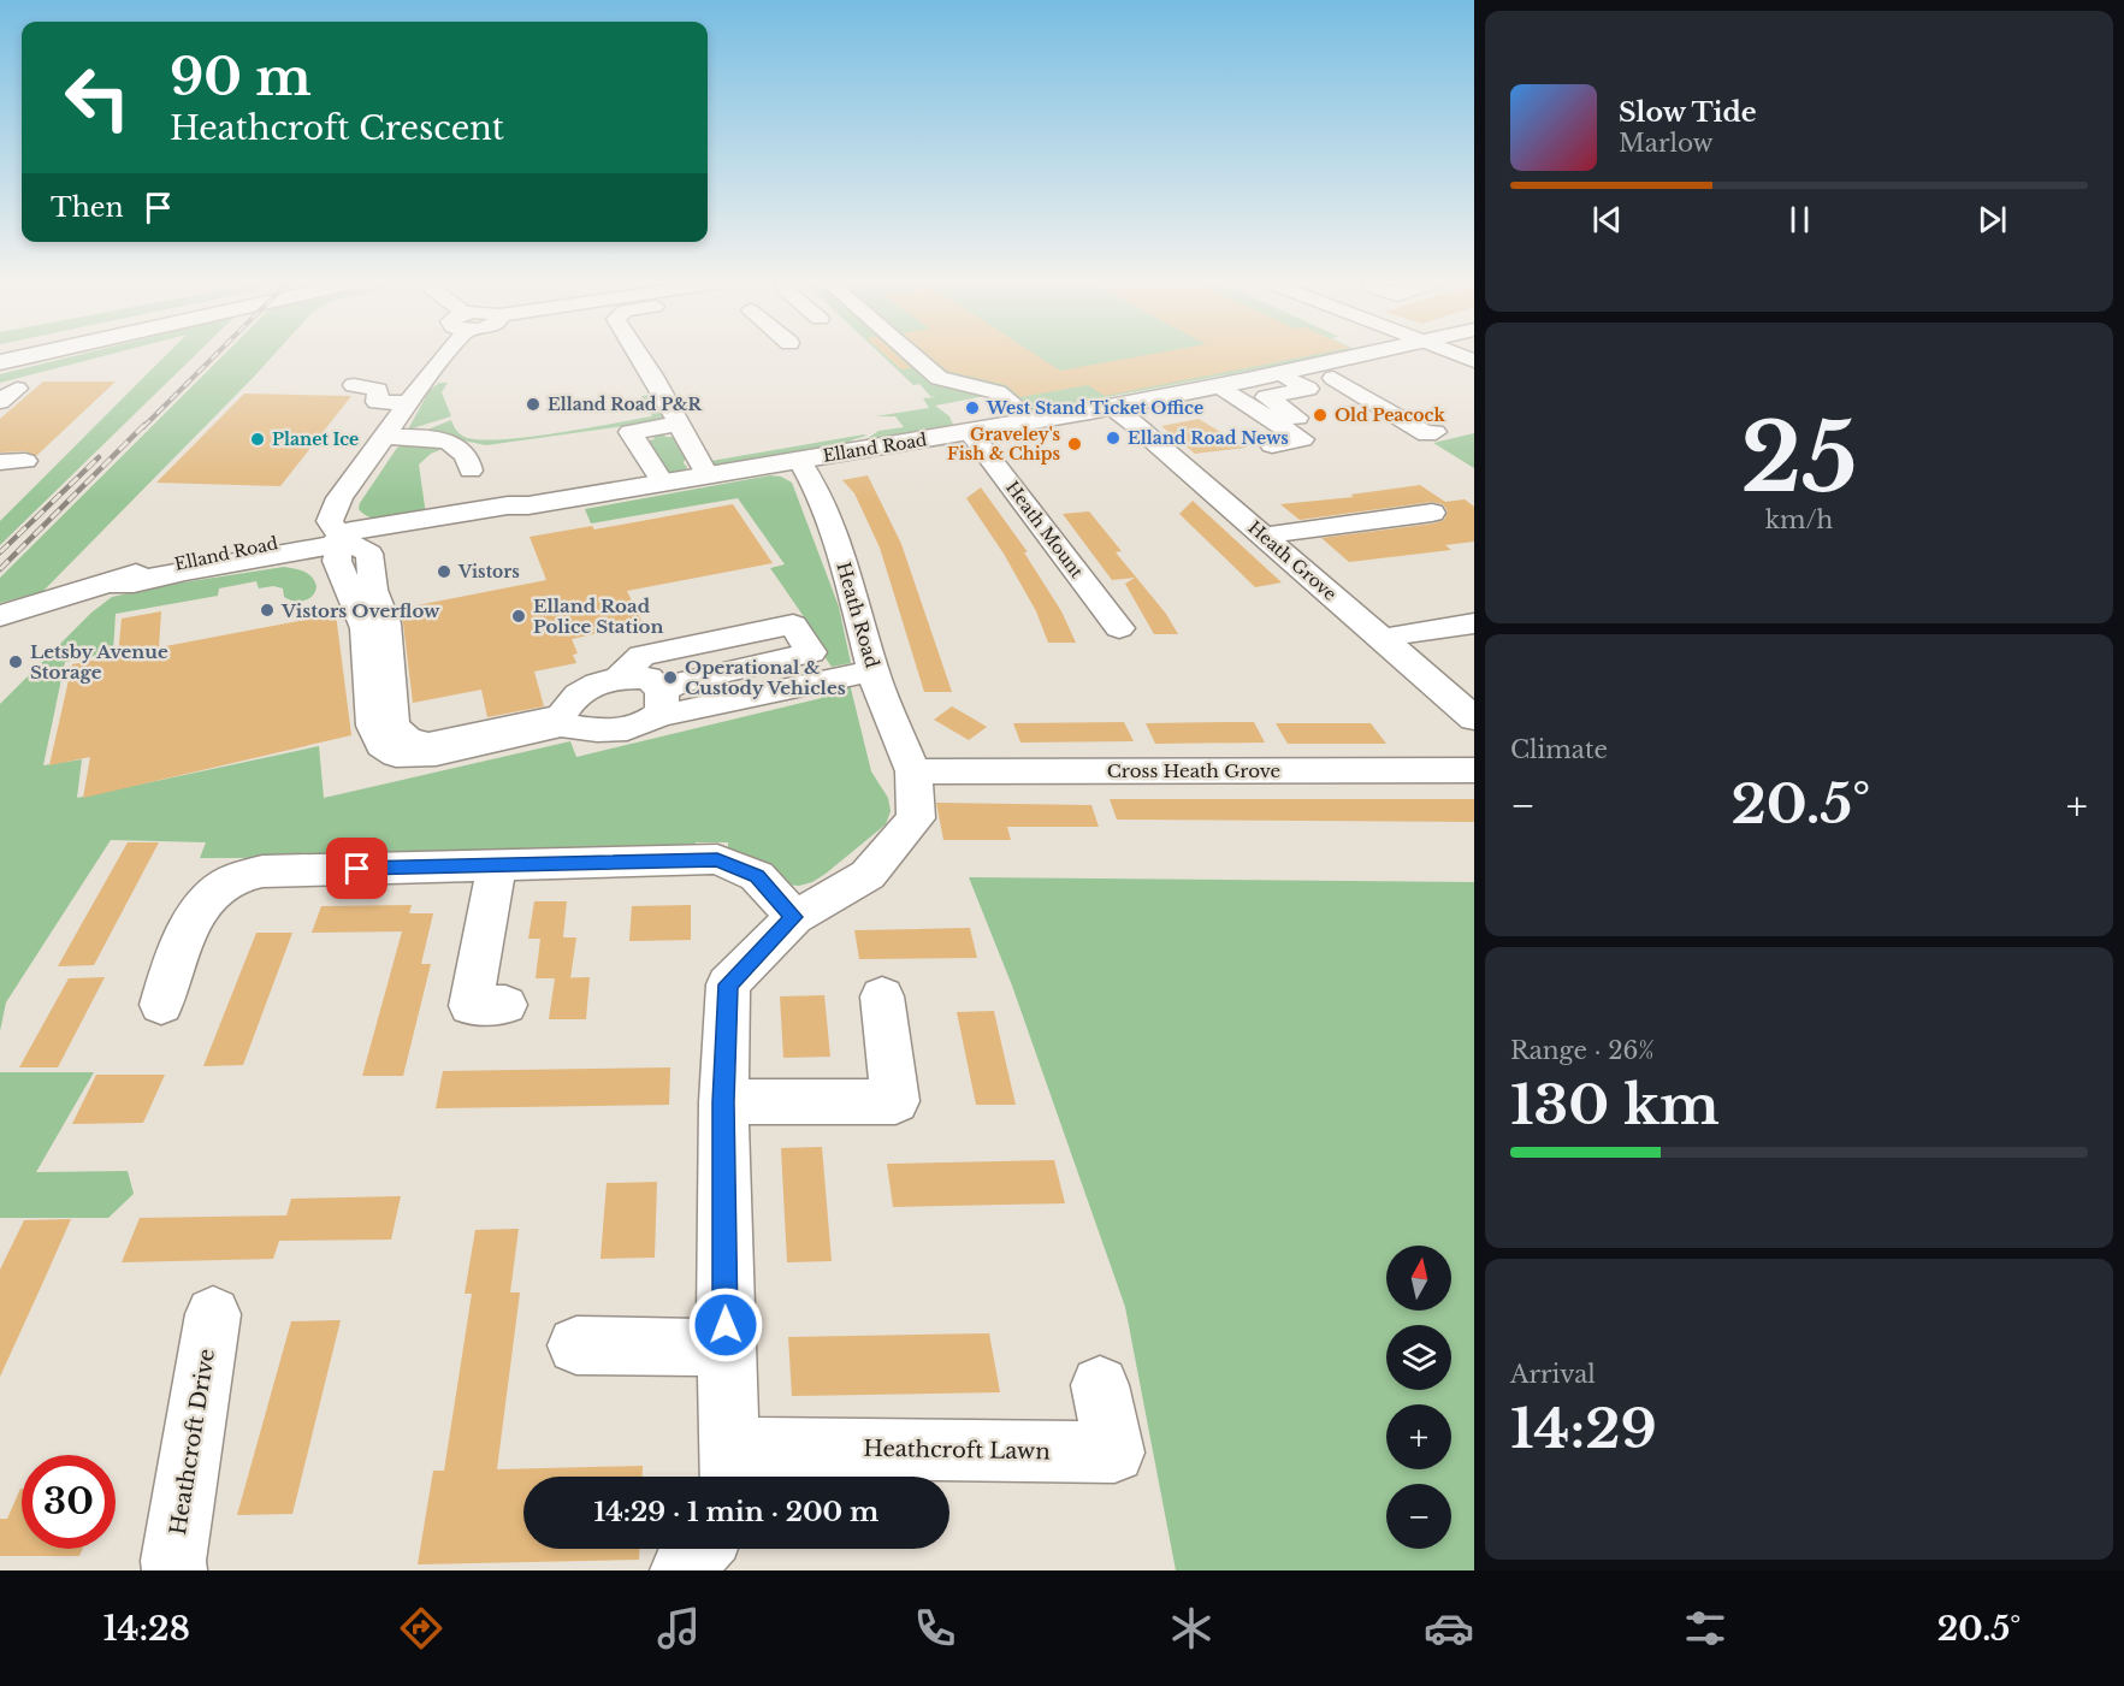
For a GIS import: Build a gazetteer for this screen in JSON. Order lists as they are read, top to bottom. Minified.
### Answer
{"streets":{"main road":["Elland Road"],"street":["Heath Mount","Heath Grove","Heath Road","Cross Heath Grove","Heathcroft Drive","Heathcroft Lawn"]},"crossings":[["Elland Road","Heath Mount"],["Elland Road","Heath Grove"],["Elland Road","Heath Road"],["Heath Road","Cross Heath Grove"]],"places":["Elland Road P&R","West Stand Ticket Office","Old Peacock","Elland Road News","Planet Ice","Graveley's Fish & Chips","Vistors","Vistors Overflow","Elland Road Police Station","Letsby Avenue Storage","Operational & Custody Vehicles"],"north":"top","page":{"turn":["90 m","Heathcroft Crescent"],"song":["Slow Tide","Marlow"],"then":"Then","tile":[["25","km/h"],"Climate",["Range · 26%","130 km"],["Arrival","14:29"]],"heat":["−","20.5°","+"],"map_buttons":["+","−"],"limit":"30","trip":"14:29 · 1 min · 200 m","tabs":["14:28","20.5°"]}}
